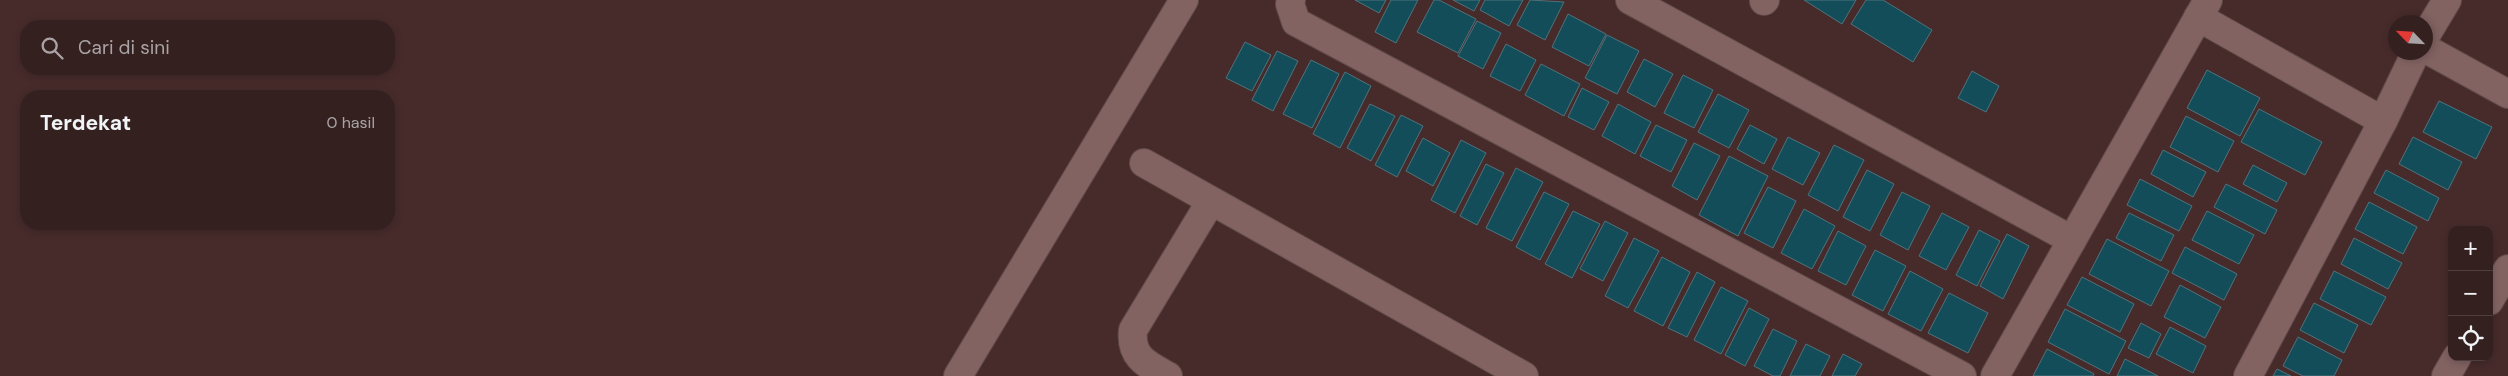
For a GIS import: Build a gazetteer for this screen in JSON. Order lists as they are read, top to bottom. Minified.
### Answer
{"north":"top left","page":{"search":"Cari di sini","heading":["Terdekat","0 hasil"],"map_buttons":["+","−"]}}
